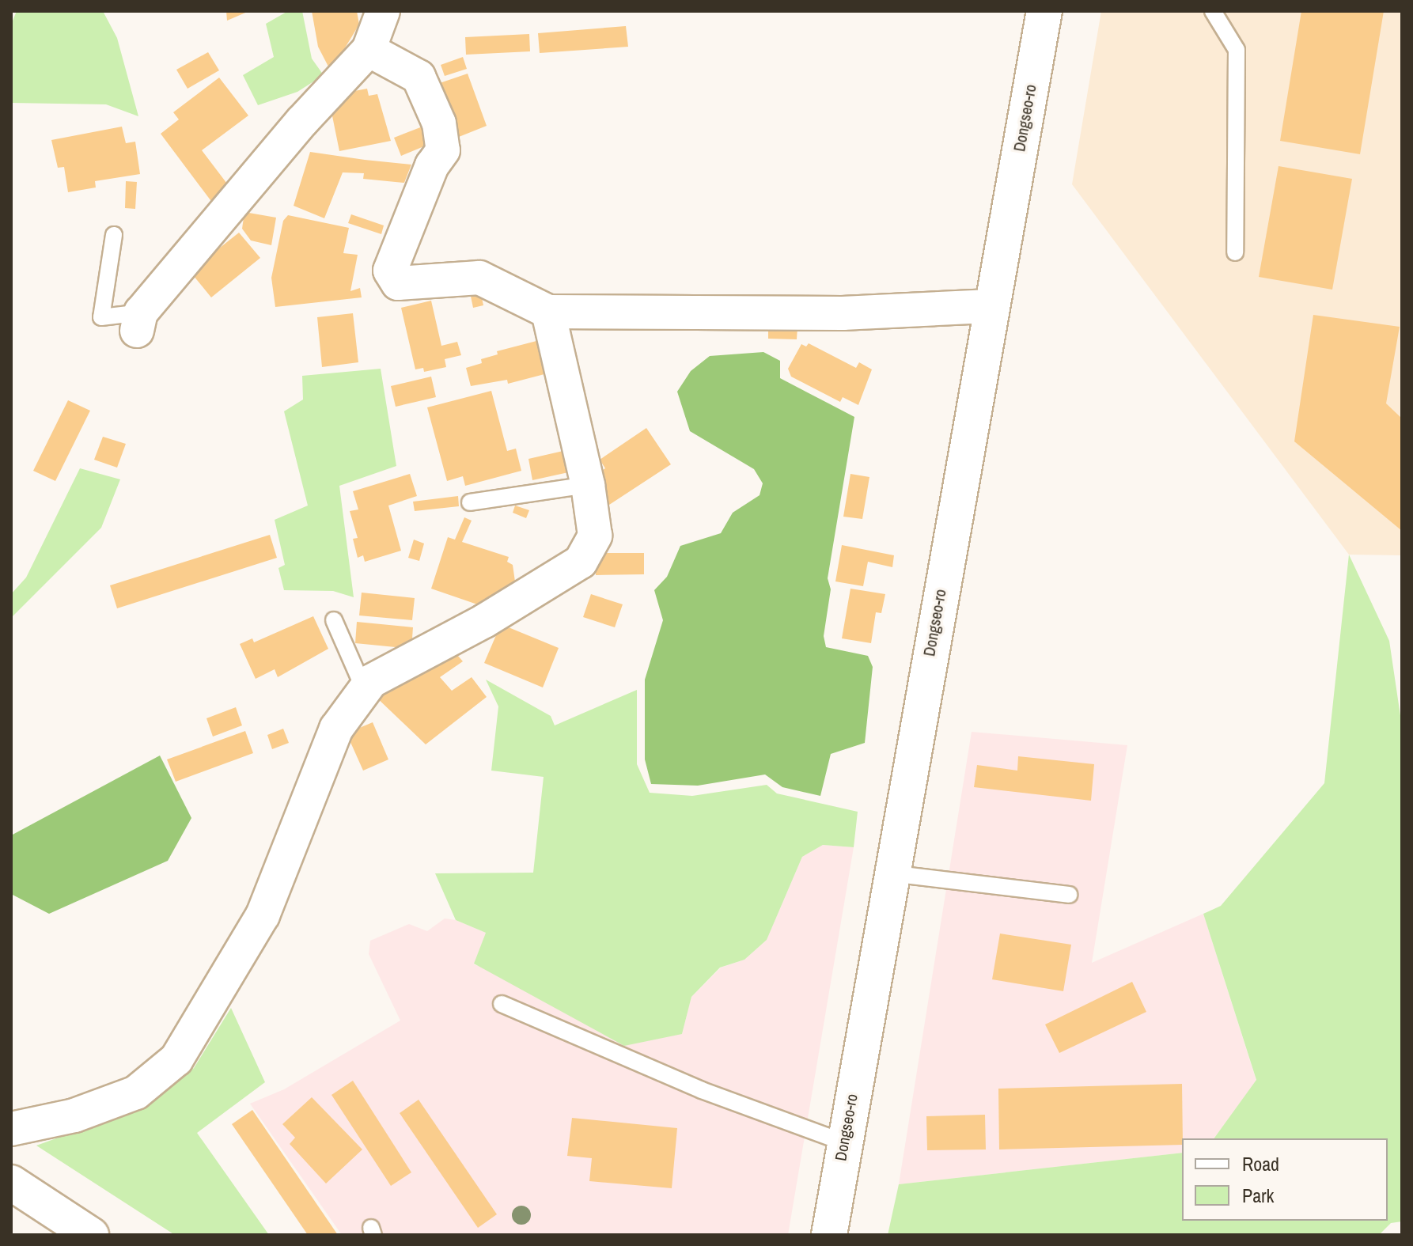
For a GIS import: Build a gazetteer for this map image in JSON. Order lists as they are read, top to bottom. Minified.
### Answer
{"streets":{"main road":["Dongseo-ro"]},"legend":["Road","Park"]}
